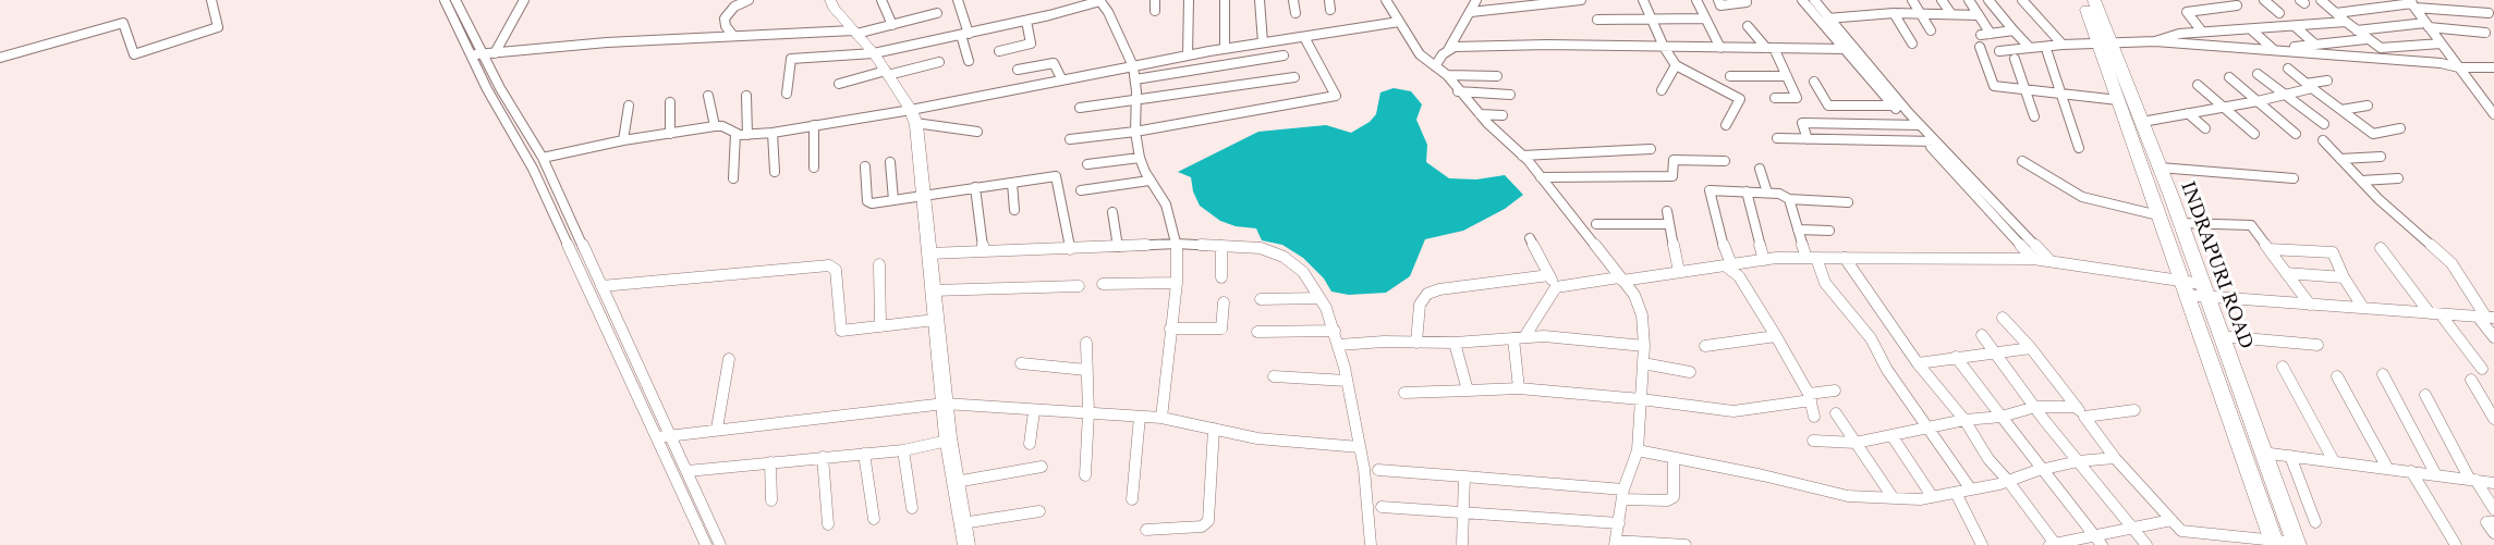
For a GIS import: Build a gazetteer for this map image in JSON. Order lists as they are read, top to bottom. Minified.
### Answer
{"streets":{"main road":["INDRAPURI ROAD"]}}
